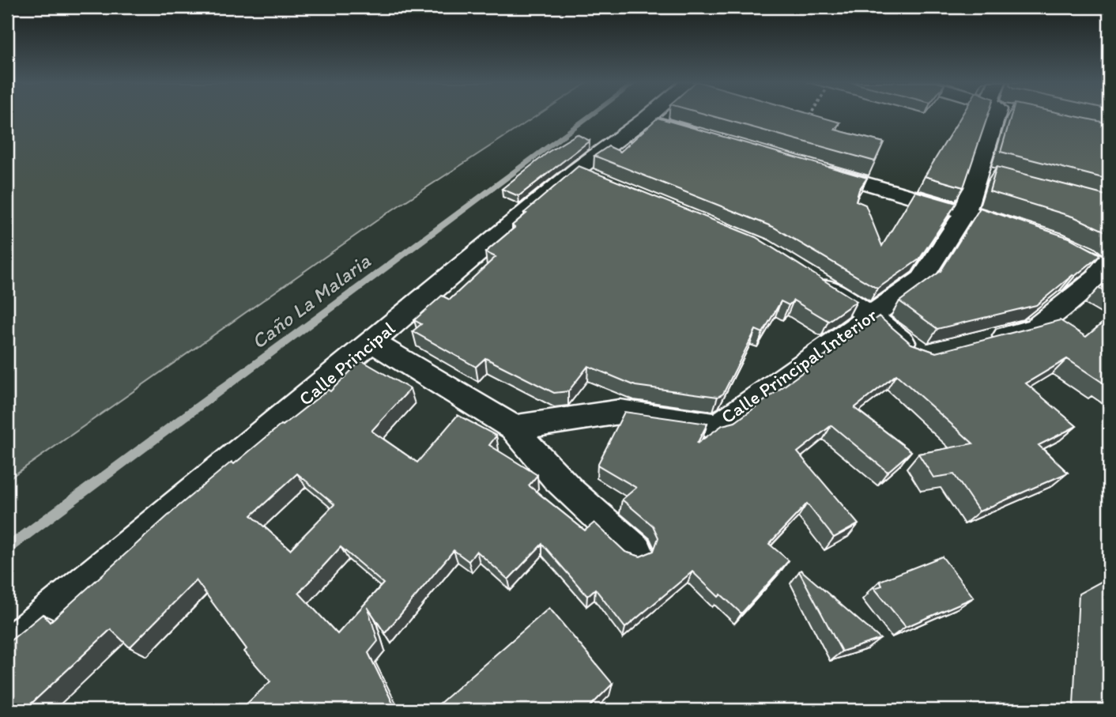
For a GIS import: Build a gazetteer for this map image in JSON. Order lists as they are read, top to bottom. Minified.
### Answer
{"streets":{"street":["Calle Principal","Calle Principal Interior"]},"water":["Caño La Malaria"]}
